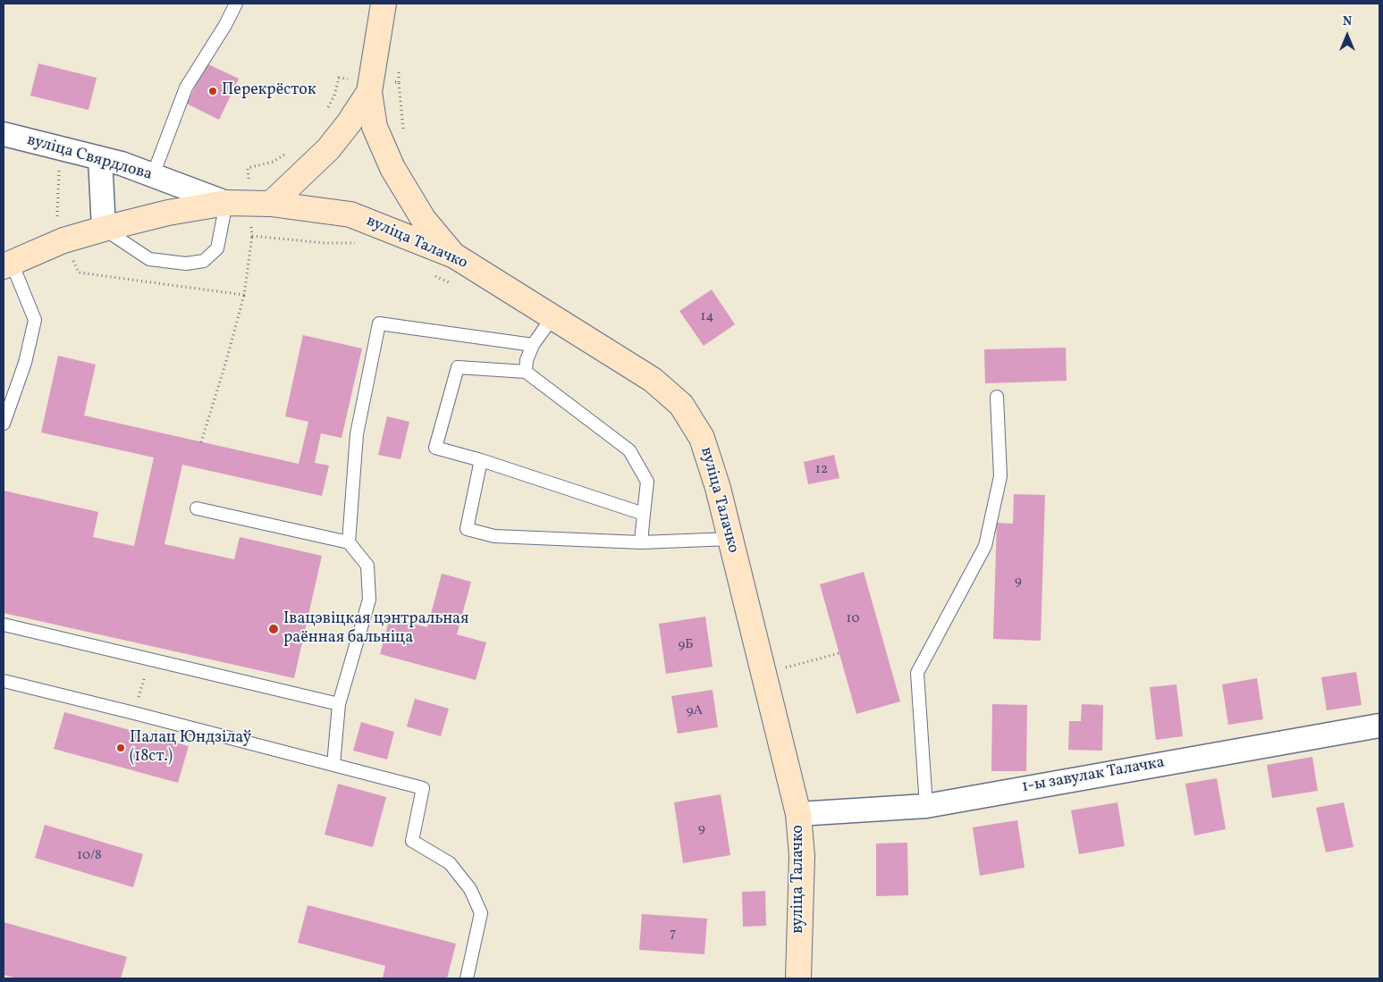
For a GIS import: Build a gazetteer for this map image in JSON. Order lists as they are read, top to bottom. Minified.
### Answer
{"streets":{"street":["вуліца Свярдлова","вуліца Талачко","1-ы завулак Талачка"]},"crossings":[["вуліца Свярдлова","вуліца Талачко"],["вуліца Талачко","1-ы завулак Талачка"]],"places":["Перекрёсток","Івацэвіцкая цэнтральная раённая бальніца","Палац Юндзілаў (18ст.)"],"house_numbers":["14","12","9","10","9Б","9А","9","10/8","7"],"north":"top"}
